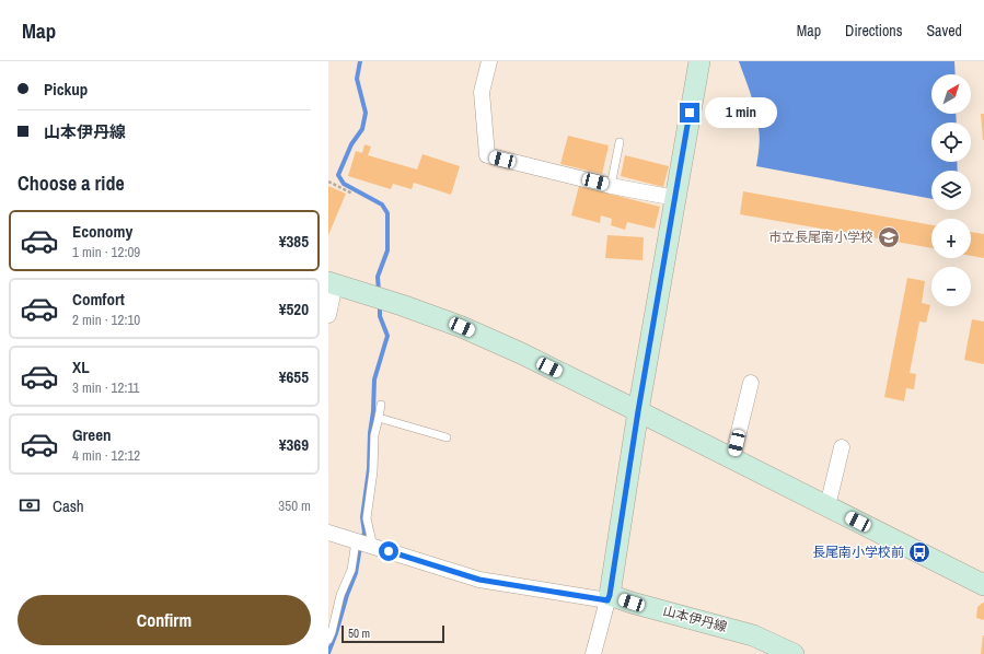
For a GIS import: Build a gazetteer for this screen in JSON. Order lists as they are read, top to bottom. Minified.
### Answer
{"streets":{"main road":["山本伊丹線"]},"places":{"school or university":["市立長尾南小学校"],"bus stop":["長尾南小学校前"]},"scale_bar":"50 m","north":"top right","page":{"header":"Map","nav":["Map","Directions","Saved"],"banner":["Pickup","山本伊丹線"],"map_buttons":["+","−"],"bubble":"1 min","heading":"Choose a ride","list":[{"name":"Economy","note":"1 min · 12:09","value":"¥385"},{"name":"Comfort","note":"2 min · 12:10","value":"¥520"},{"name":"XL","note":"3 min · 12:11","value":"¥655"},{"name":"Green","note":"4 min · 12:12","value":"¥369"}],"pay":["Cash","350 m"],"buttons":"Confirm","scale":"50 m"}}
